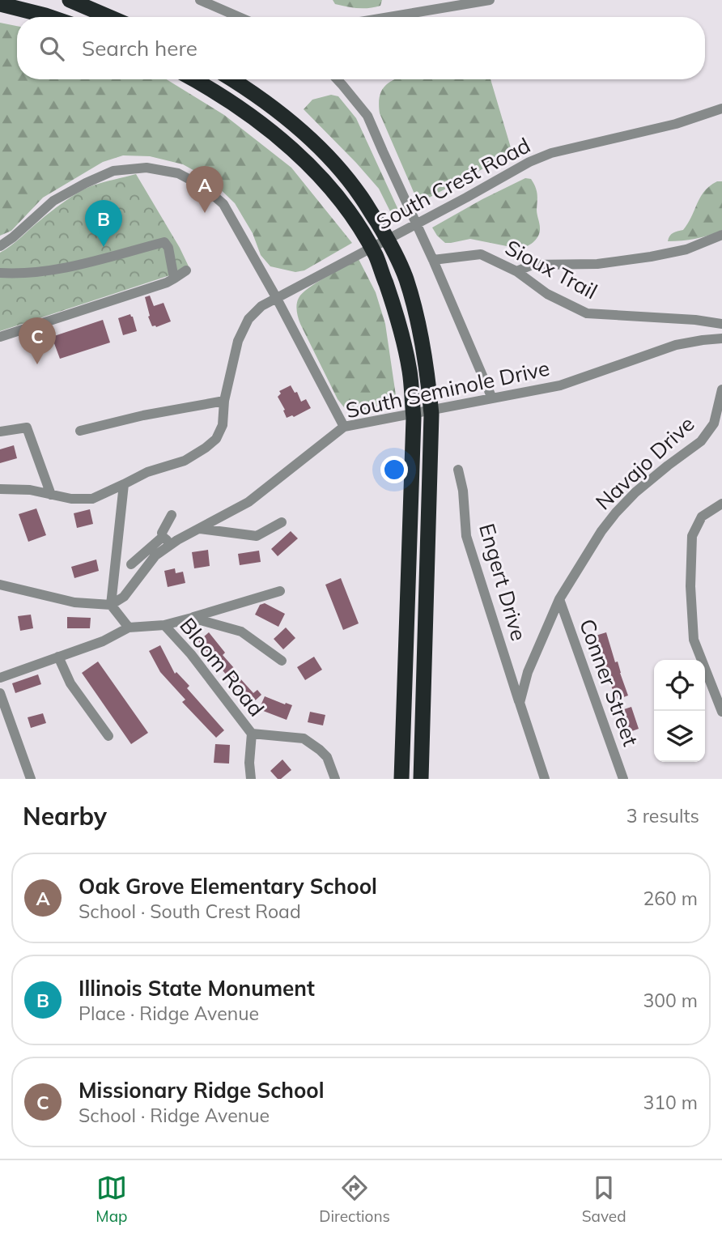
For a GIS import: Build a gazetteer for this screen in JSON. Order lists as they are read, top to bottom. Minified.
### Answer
{"streets":{"street":["South Crest Road","Sioux Trail","South Seminole Drive","Navajo Drive","Engert Drive","Bloom Road","Conner Street"]},"crossings":[["Navajo Drive","Engert Drive"],["Navajo Drive","Conner Street"]],"page":{"search":"Search here","pins":["A","B","C"],"heading":["Nearby","3 results"],"list":[{"mark":"A","name":"Oak Grove Elementary School","note":"School · South Crest Road","value":"260 m"},{"mark":"B","name":"Illinois State Monument","note":"Place · Ridge Avenue","value":"300 m"},{"mark":"C","name":"Missionary Ridge School","note":"School · Ridge Avenue","value":"310 m"}],"nav":["Map","Directions","Saved"]}}
